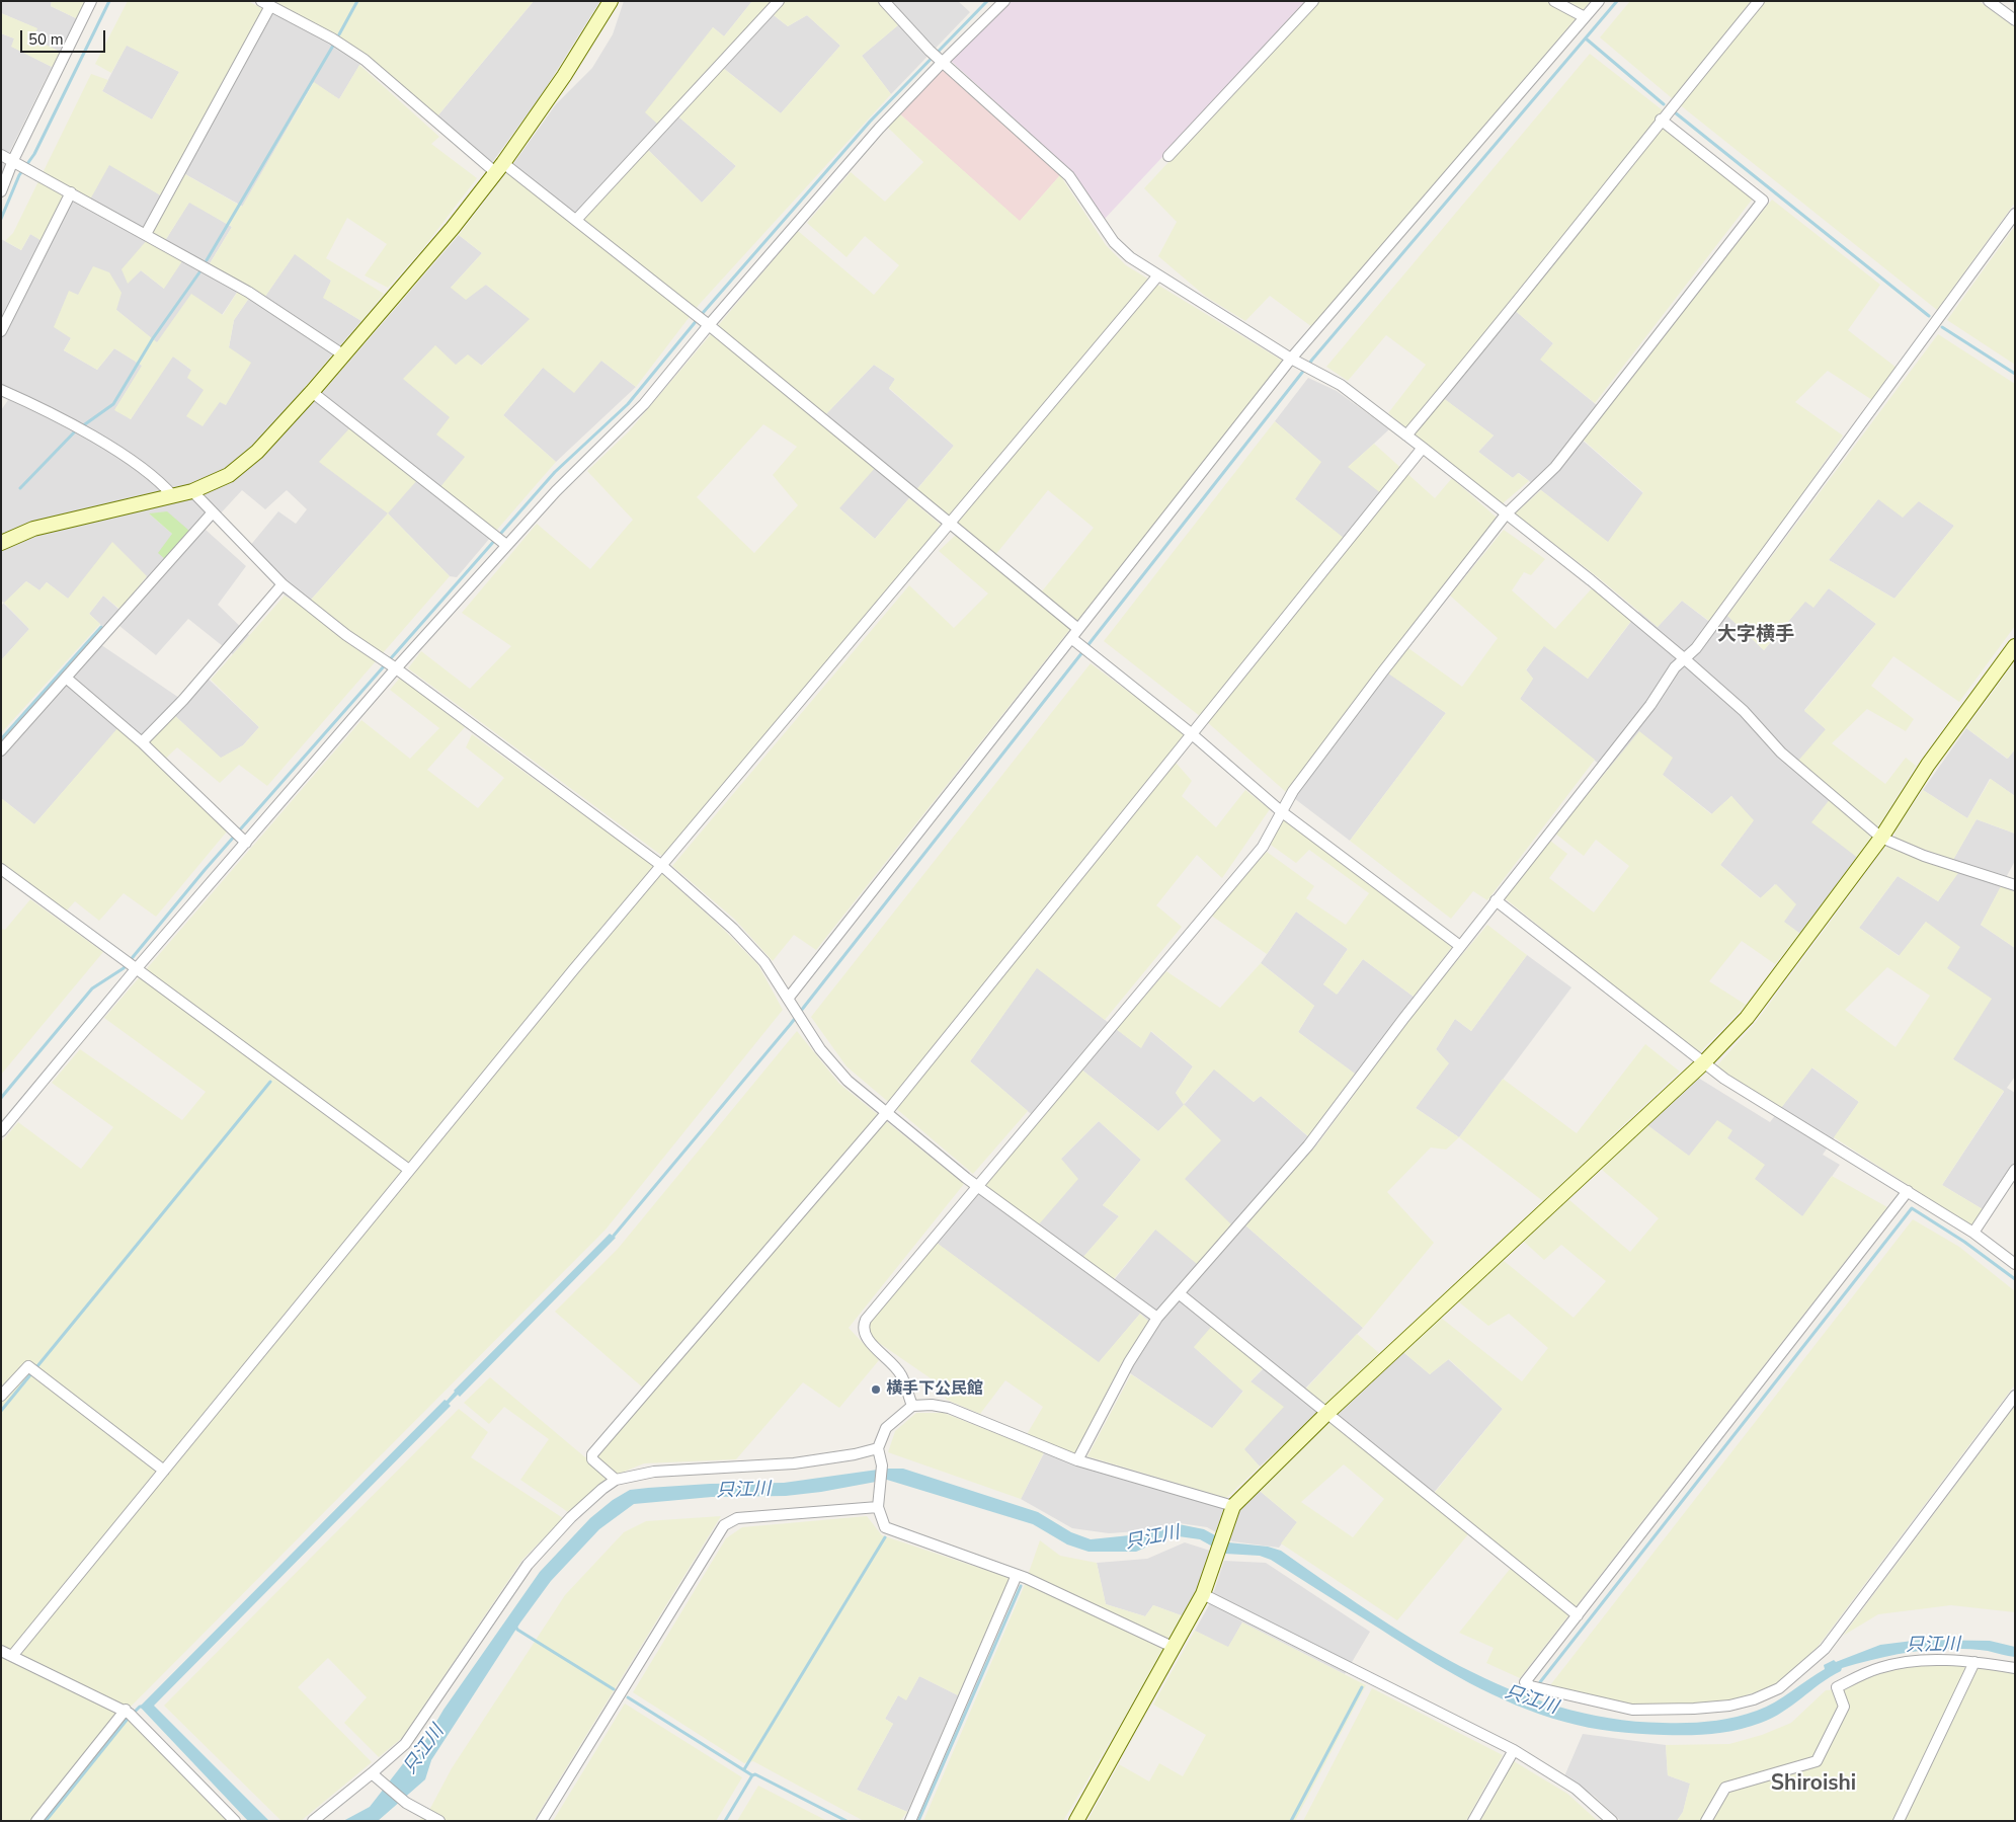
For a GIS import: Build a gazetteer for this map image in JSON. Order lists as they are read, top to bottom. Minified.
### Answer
{"districts":["大字横手","Shiroishi"],"water":["只江川"],"places":["横手下公民館"],"scale_bar":"50 m"}
